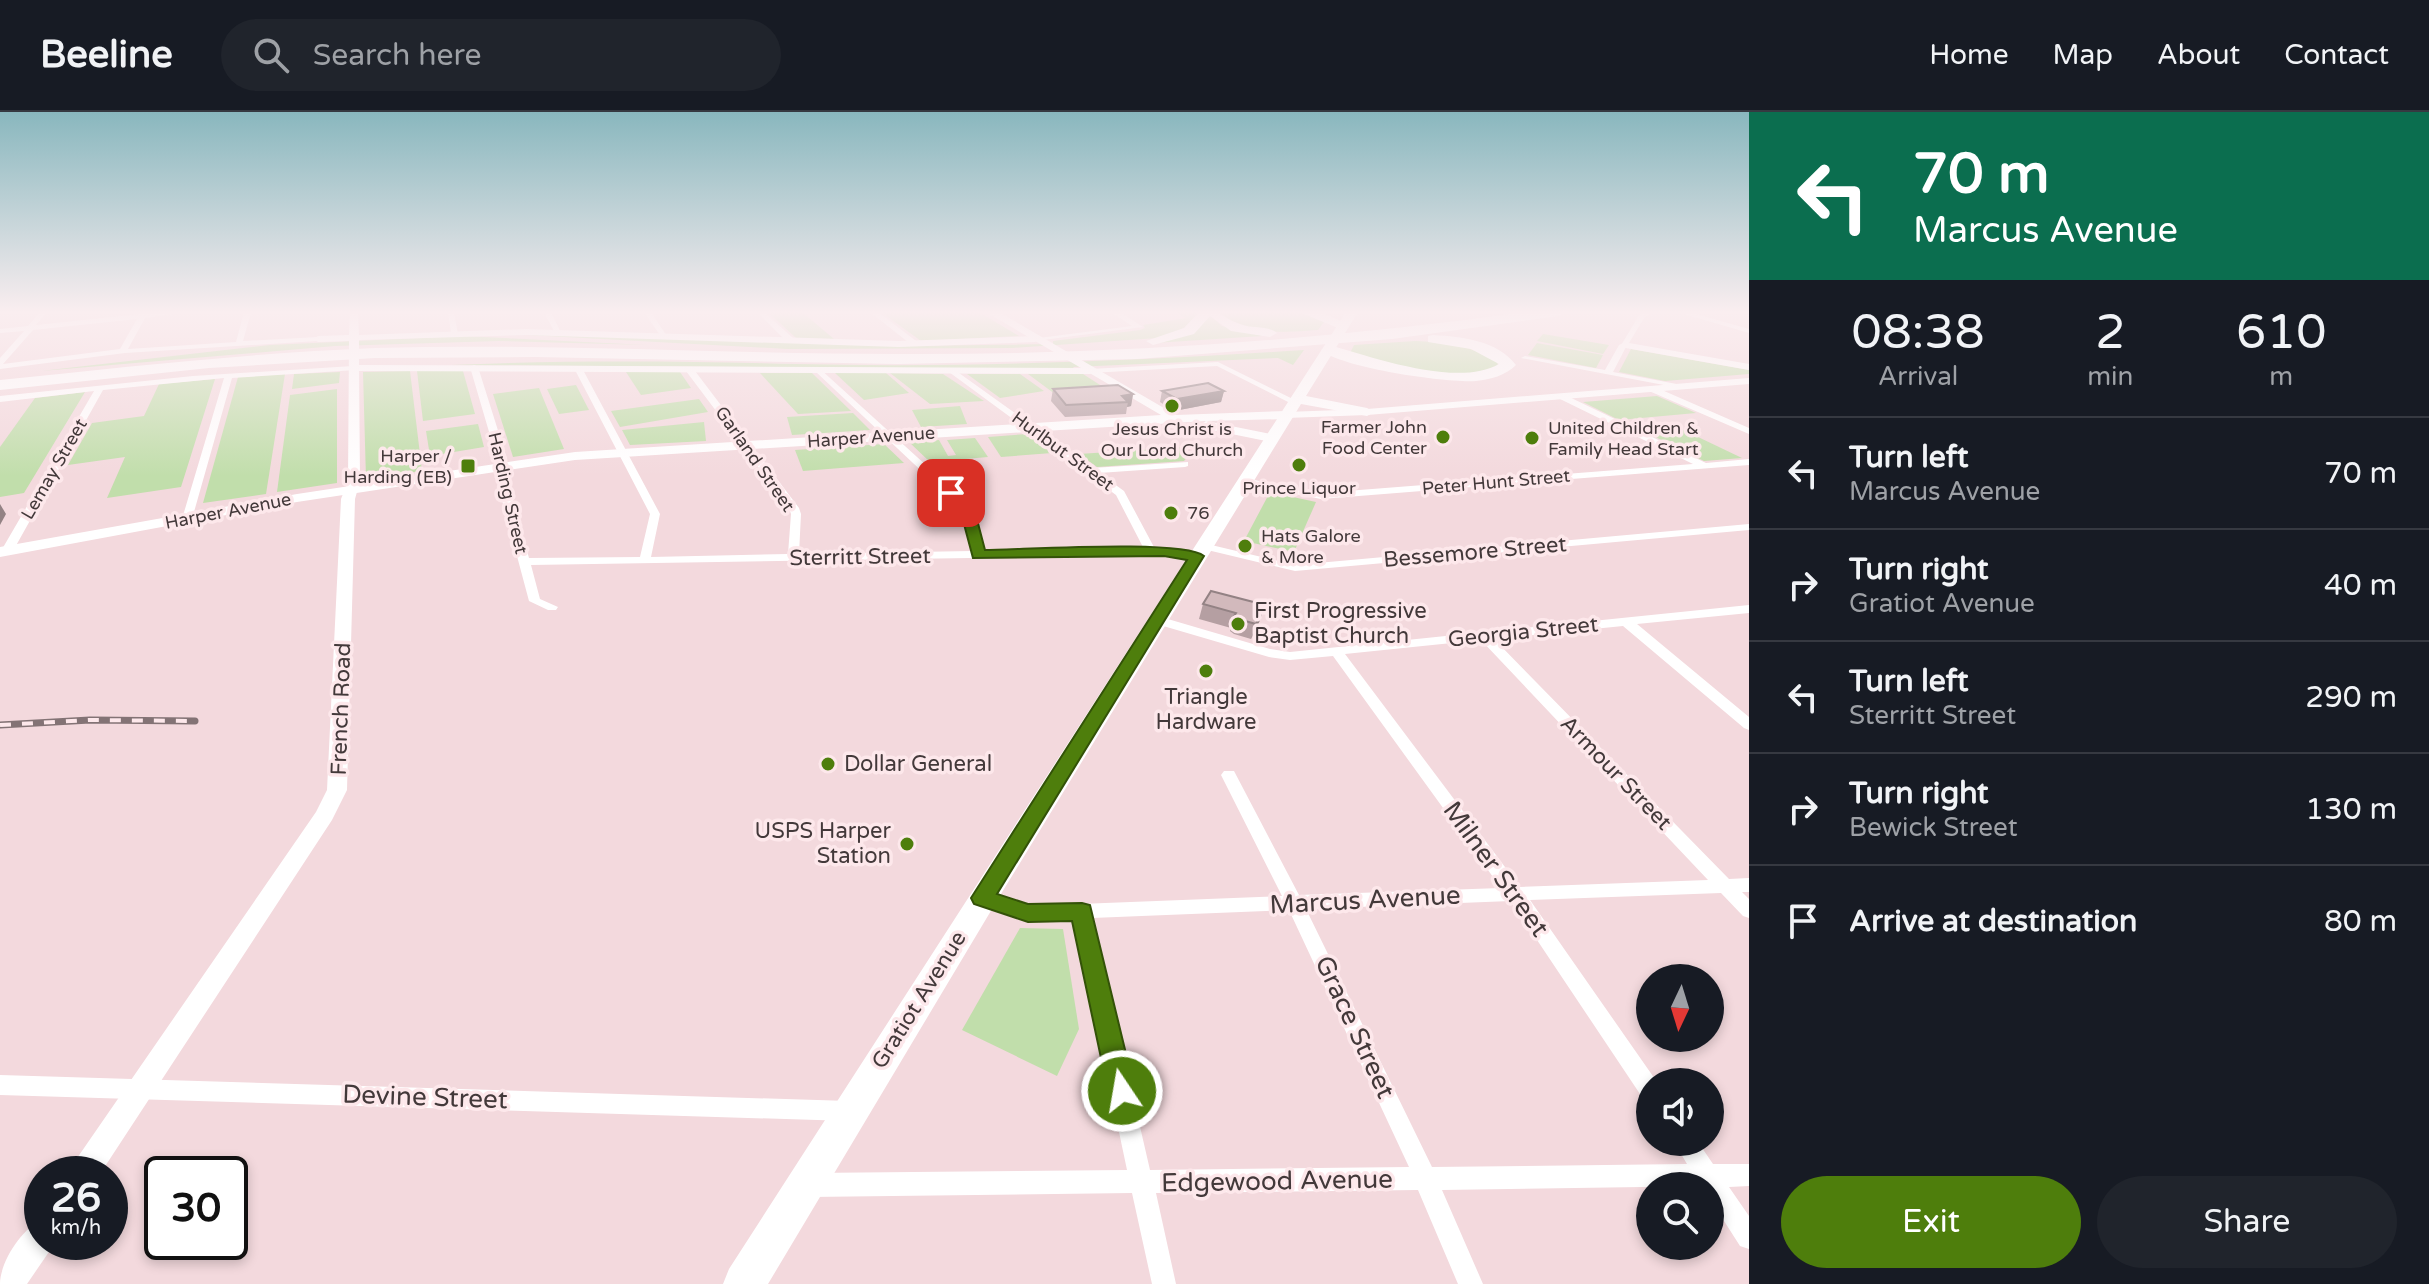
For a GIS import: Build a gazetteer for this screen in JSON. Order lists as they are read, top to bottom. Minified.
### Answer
{"streets":{"main road":["Harper Avenue","Gratiot Avenue"],"street":["Hurlbut Street","Garland Street","Lemay Street","Peter Hunt Street","Harding Street","Bessemore Street","Sterritt Street","Georgia Street","French Road","Armour Street","Milner Street","Marcus Avenue","Grace Street","Devine Street","Edgewood Avenue"]},"crossings":[["Harper Avenue","Hurlbut Street"],["Harper Avenue","Garland Street"],["Harper Avenue","Lemay Street"],["Harper Avenue","Harding Street"],["Harper Avenue","French Road"],["Harper Avenue","Gratiot Avenue"],["Hurlbut Street","Sterritt Street"],["Garland Street","Sterritt Street"],["Peter Hunt Street","Gratiot Avenue"],["Harding Street","Sterritt Street"],["Bessemore Street","Sterritt Street"],["Bessemore Street","Gratiot Avenue"],["Sterritt Street","Gratiot Avenue"],["Georgia Street","Armour Street"],["Georgia Street","Milner Street"],["Georgia Street","Gratiot Avenue"],["French Road","Devine Street"],["Armour Street","Marcus Avenue"],["Milner Street","Marcus Avenue"],["Marcus Avenue","Gratiot Avenue"],["Marcus Avenue","Grace Street"],["Gratiot Avenue","Devine Street"],["Gratiot Avenue","Edgewood Avenue"],["Grace Street","Edgewood Avenue"]],"places":{"other":["Jesus Christ is Our Lord Church","Farmer John Food Center","United Children & Family Head Start","Prince Liquor","76","Hats Galore & More","First Progressive Baptist Church","Triangle Hardware","Dollar General","USPS Harper Station"],"transit":["Harper / Harding (EB)"]},"north":"bottom","page":{"header":"Beeline","search":"Search here","nav":["Home","Map","About","Contact"],"turn":["70 m","Marcus Avenue"],"eta":["08:38","Arrival","2","min","610","m"],"list":[{"name":"Turn left","note":"Marcus Avenue","value":"70 m"},{"name":"Turn right","note":"Gratiot Avenue","value":"40 m"},{"name":"Turn left","note":"Sterritt Street","value":"290 m"},{"name":"Turn right","note":"Bewick Street","value":"130 m"},{"name":"Arrive at destination","value":"80 m"}],"speed":"26 km/h","limit":"30","buttons":["Exit","Share"]}}
